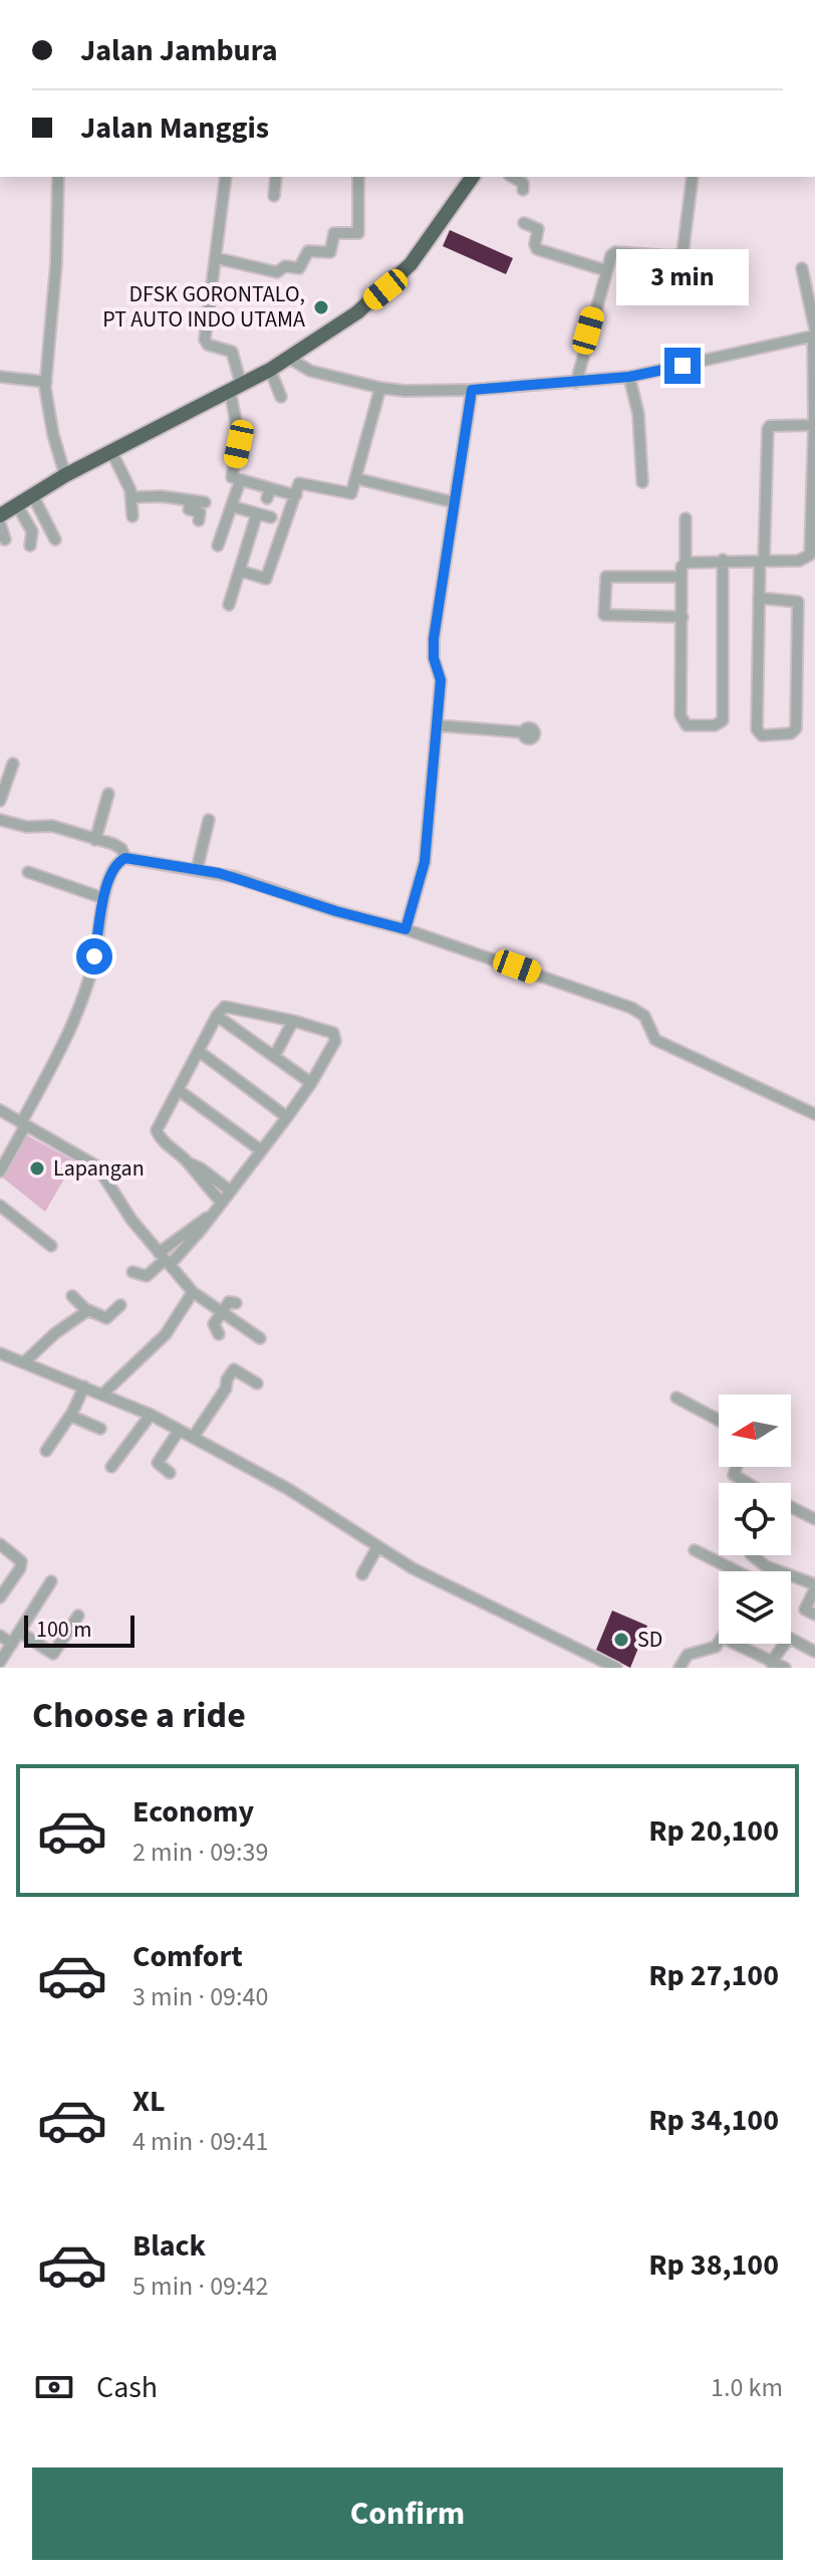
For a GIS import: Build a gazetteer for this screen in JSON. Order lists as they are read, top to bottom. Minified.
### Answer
{"places":["DFSK GORONTALO, PT AUTO INDO UTAMA","Lapangan","SD"],"scale_bar":"100 m","north":"left","page":{"banner":["Jalan Jambura","Jalan Manggis"],"bubble":"3 min","scale":"100 m","heading":"Choose a ride","list":[{"name":"Economy","note":"2 min · 09:39","value":"Rp 20,100"},{"name":"Comfort","note":"3 min · 09:40","value":"Rp 27,100"},{"name":"XL","note":"4 min · 09:41","value":"Rp 34,100"},{"name":"Black","note":"5 min · 09:42","value":"Rp 38,100"}],"pay":["Cash","1.0 km"],"buttons":"Confirm"}}
